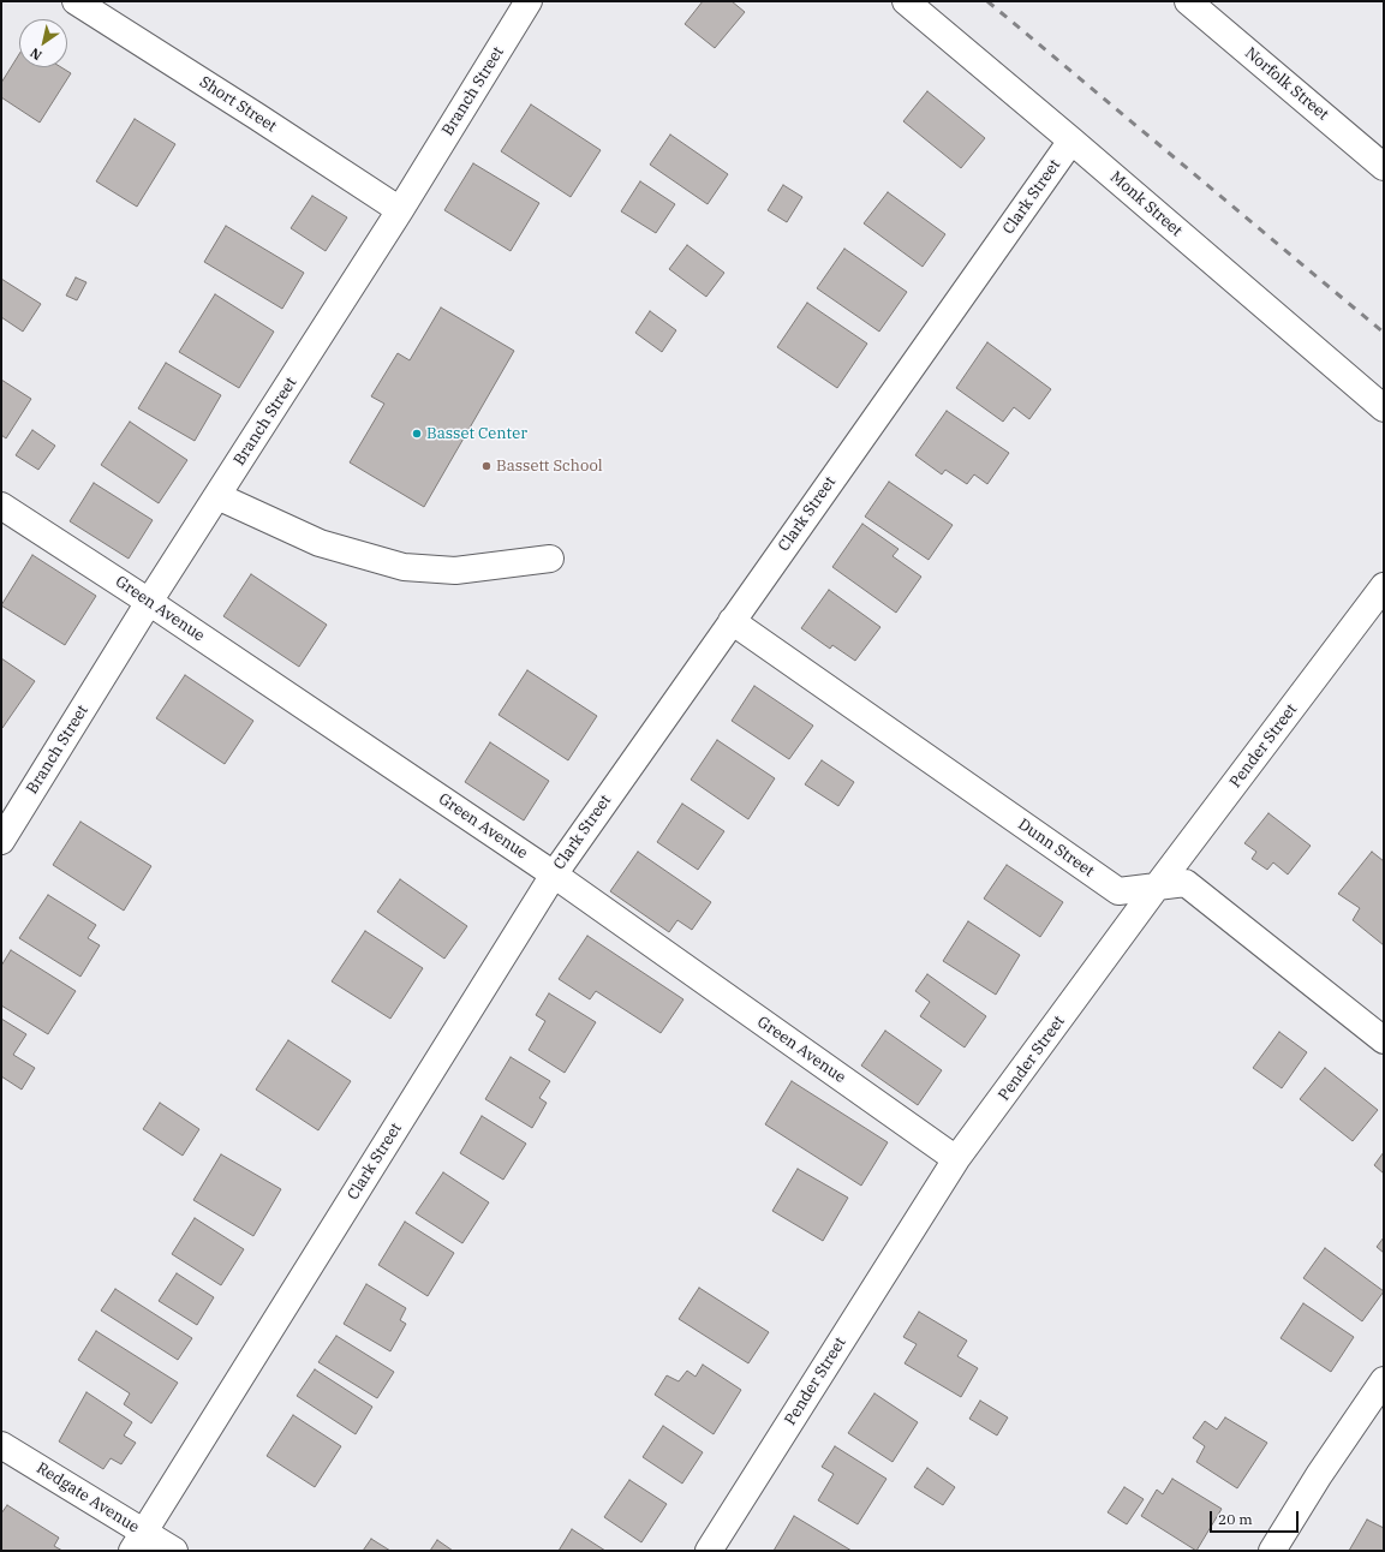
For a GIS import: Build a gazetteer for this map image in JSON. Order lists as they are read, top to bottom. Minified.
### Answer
{"streets":{"street":["Norfolk Street","Branch Street","Short Street","Clark Street","Monk Street","Green Avenue","Pender Street","Dunn Street","Redgate Avenue"]},"crossings":[["Branch Street","Short Street"],["Branch Street","Green Avenue"],["Clark Street","Monk Street"],["Clark Street","Green Avenue"],["Clark Street","Dunn Street"],["Clark Street","Redgate Avenue"],["Green Avenue","Pender Street"],["Pender Street","Dunn Street"]],"places":["Basset Center","Bassett School"],"scale_bar":"20 m","north":"bottom left"}
